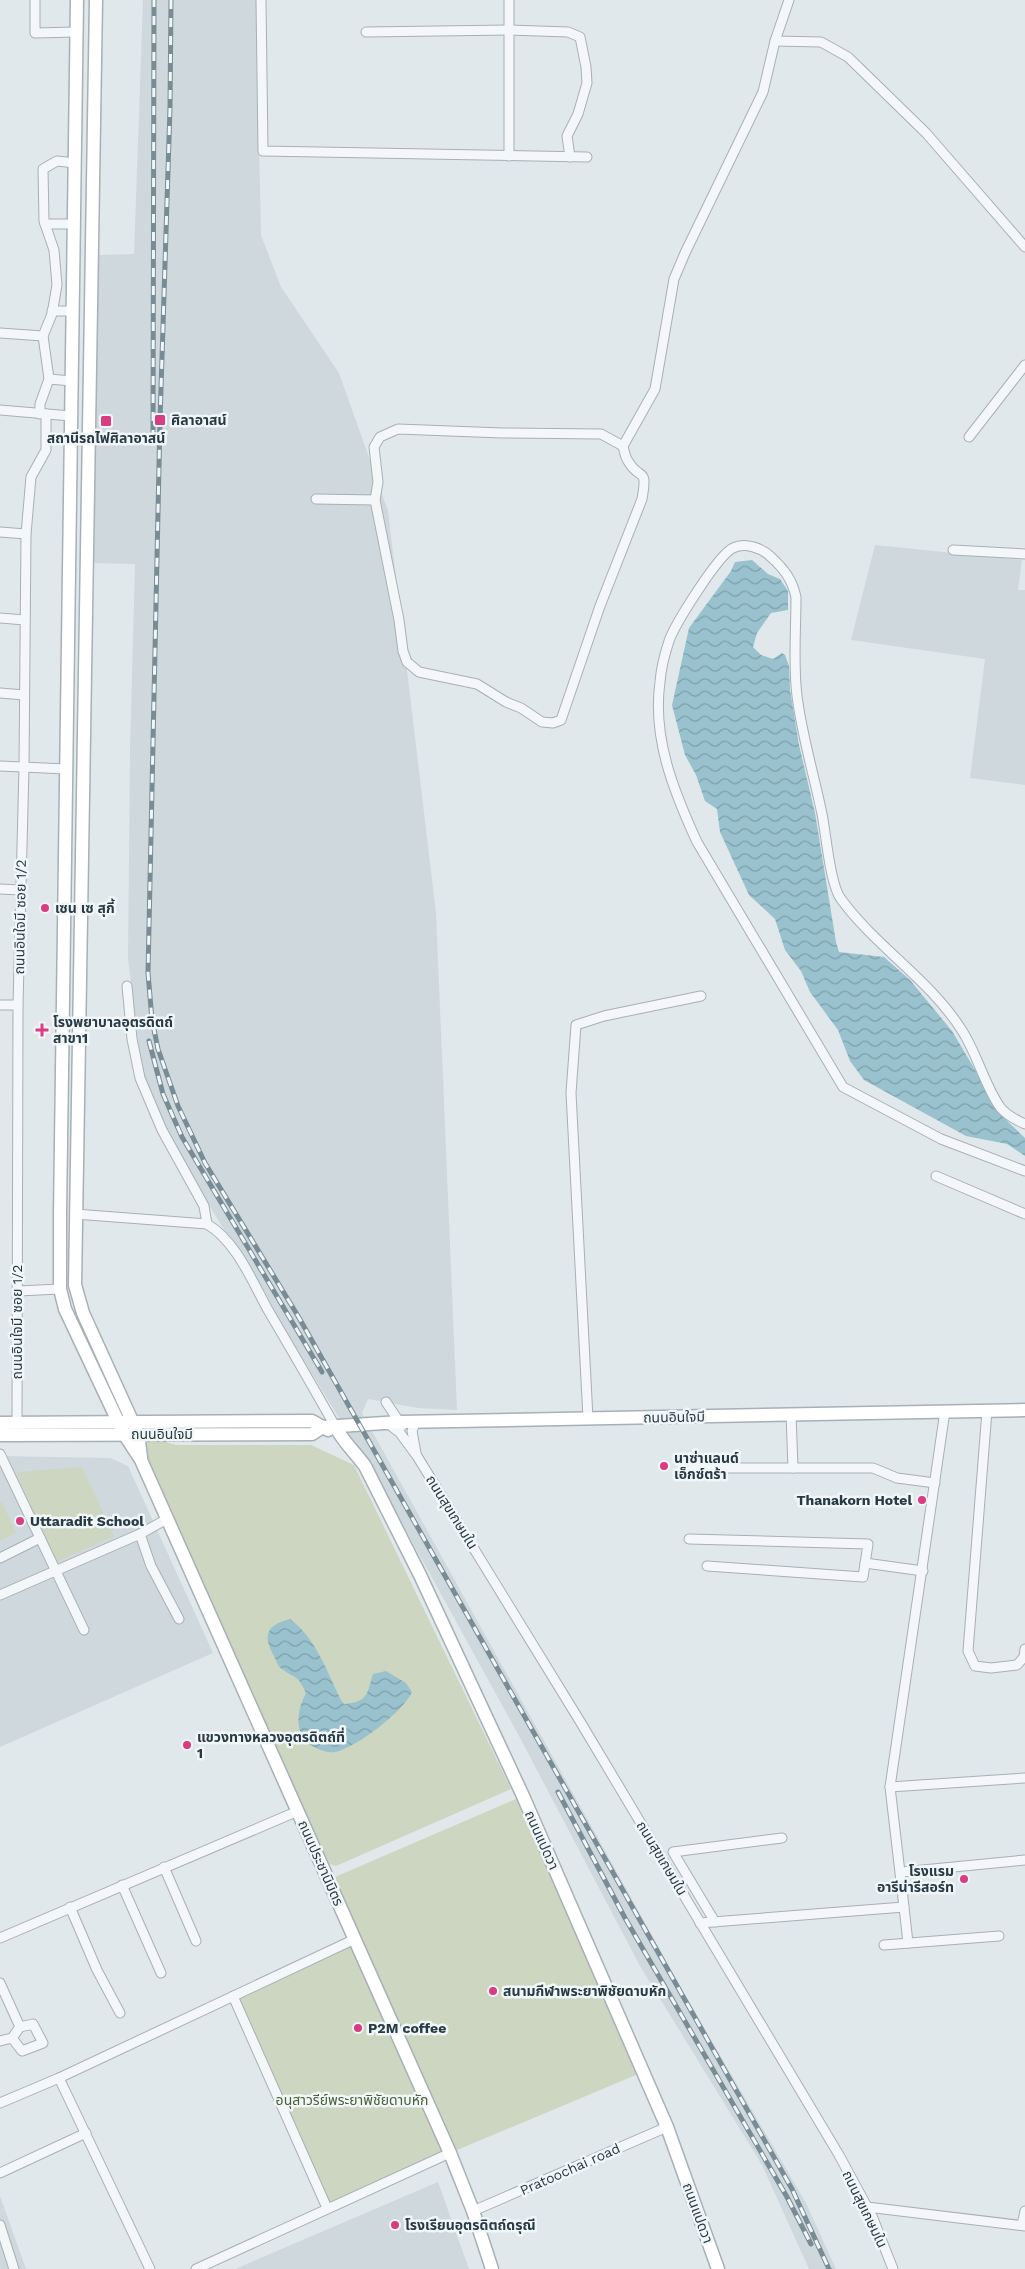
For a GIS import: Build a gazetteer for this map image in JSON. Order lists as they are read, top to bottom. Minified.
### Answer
{"streets":{"main road":["ถนนอินใจมี","ถนนแปดวา","ถนนประชานิมิตร"],"street":["ถนนอินใจมี ซอย 1/2","ถนนสุขเกษมใน","Pratoochai road"]},"crossings":[["ถนนอินใจมี ซอย 1/2","ถนนอินใจมี"],["ถนนอินใจมี","ถนนสุขเกษมใน"],["ถนนอินใจมี","ถนนแปดวา"],["ถนนอินใจมี","ถนนประชานิมิตร"],["ถนนแปดวา","Pratoochai road"],["ถนนประชานิมิตร","Pratoochai road"]],"parks":["อนุสาวรีย์พระยาพิชัยดาบหัก"],"places":{"transit":["ศิลาอาสน์","สถานีรถไฟศิลาอาสน์"],"other":["เซน เซ สุกี้","นาซ่าแลนด์ เอ็กซ์ตร้า","Thanakorn Hotel","Uttaradit School","แขวงทางหลวงอุตรดิตถ์ที่ 1","โรงแรม อารีน่ารีสอร์ท","สนามกีฬาพระยาพิชัยดาบหัก","P2M coffee","โรงเรียนอุตรดิตถ์ดรุณี"],"health":["โรงพยาบาลอุตรดิตถ์ สาขา1"]}}
